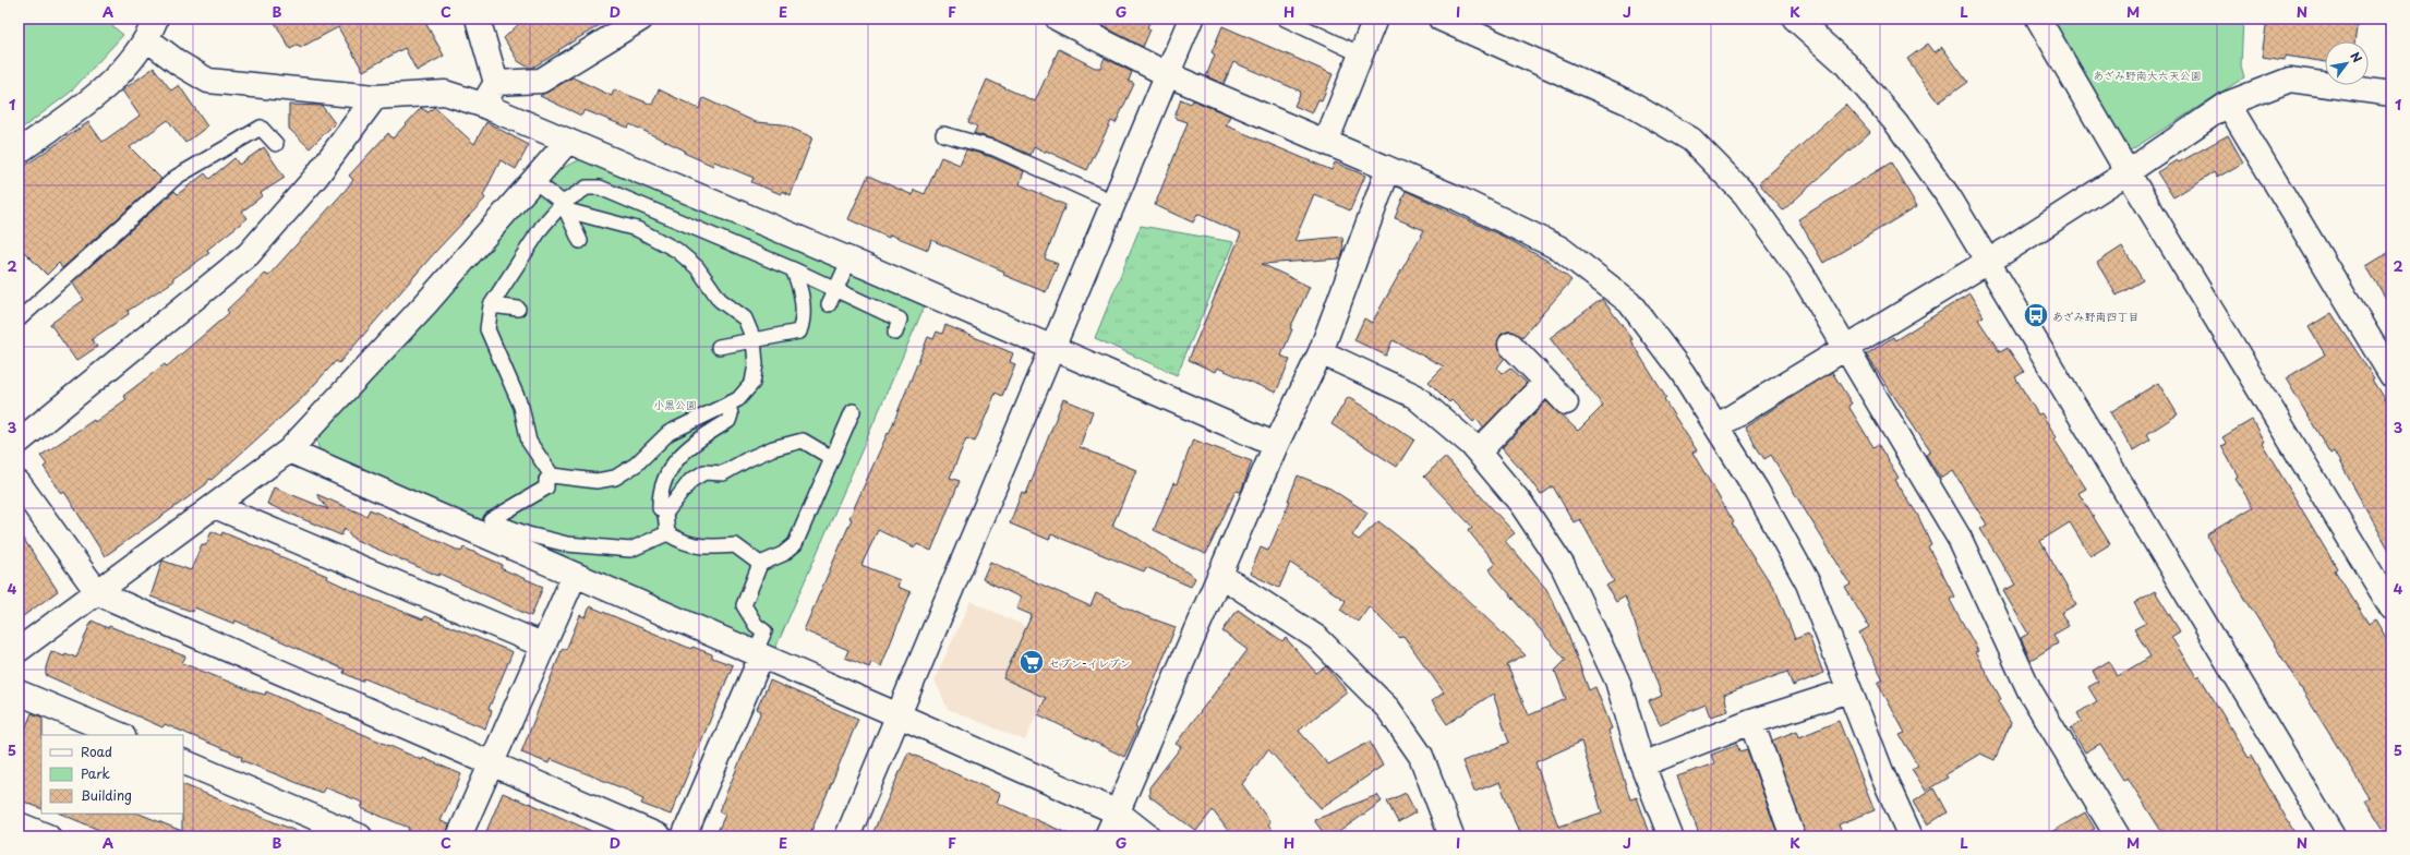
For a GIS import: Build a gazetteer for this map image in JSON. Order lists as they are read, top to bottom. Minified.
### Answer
{"parks":["あざみ野南大六天公園","小黒公園"],"places":{"bus stop":["あざみ野南四丁目"],"supermarket":["セブン-イレブン"]},"legend":["Road","Park","Building"],"north":"top right","grid":{"columns":["A","B","C","D","E","F","G","H","I","J","K","L","M","N"],"rows":["1","2","3","4","5"]}}
